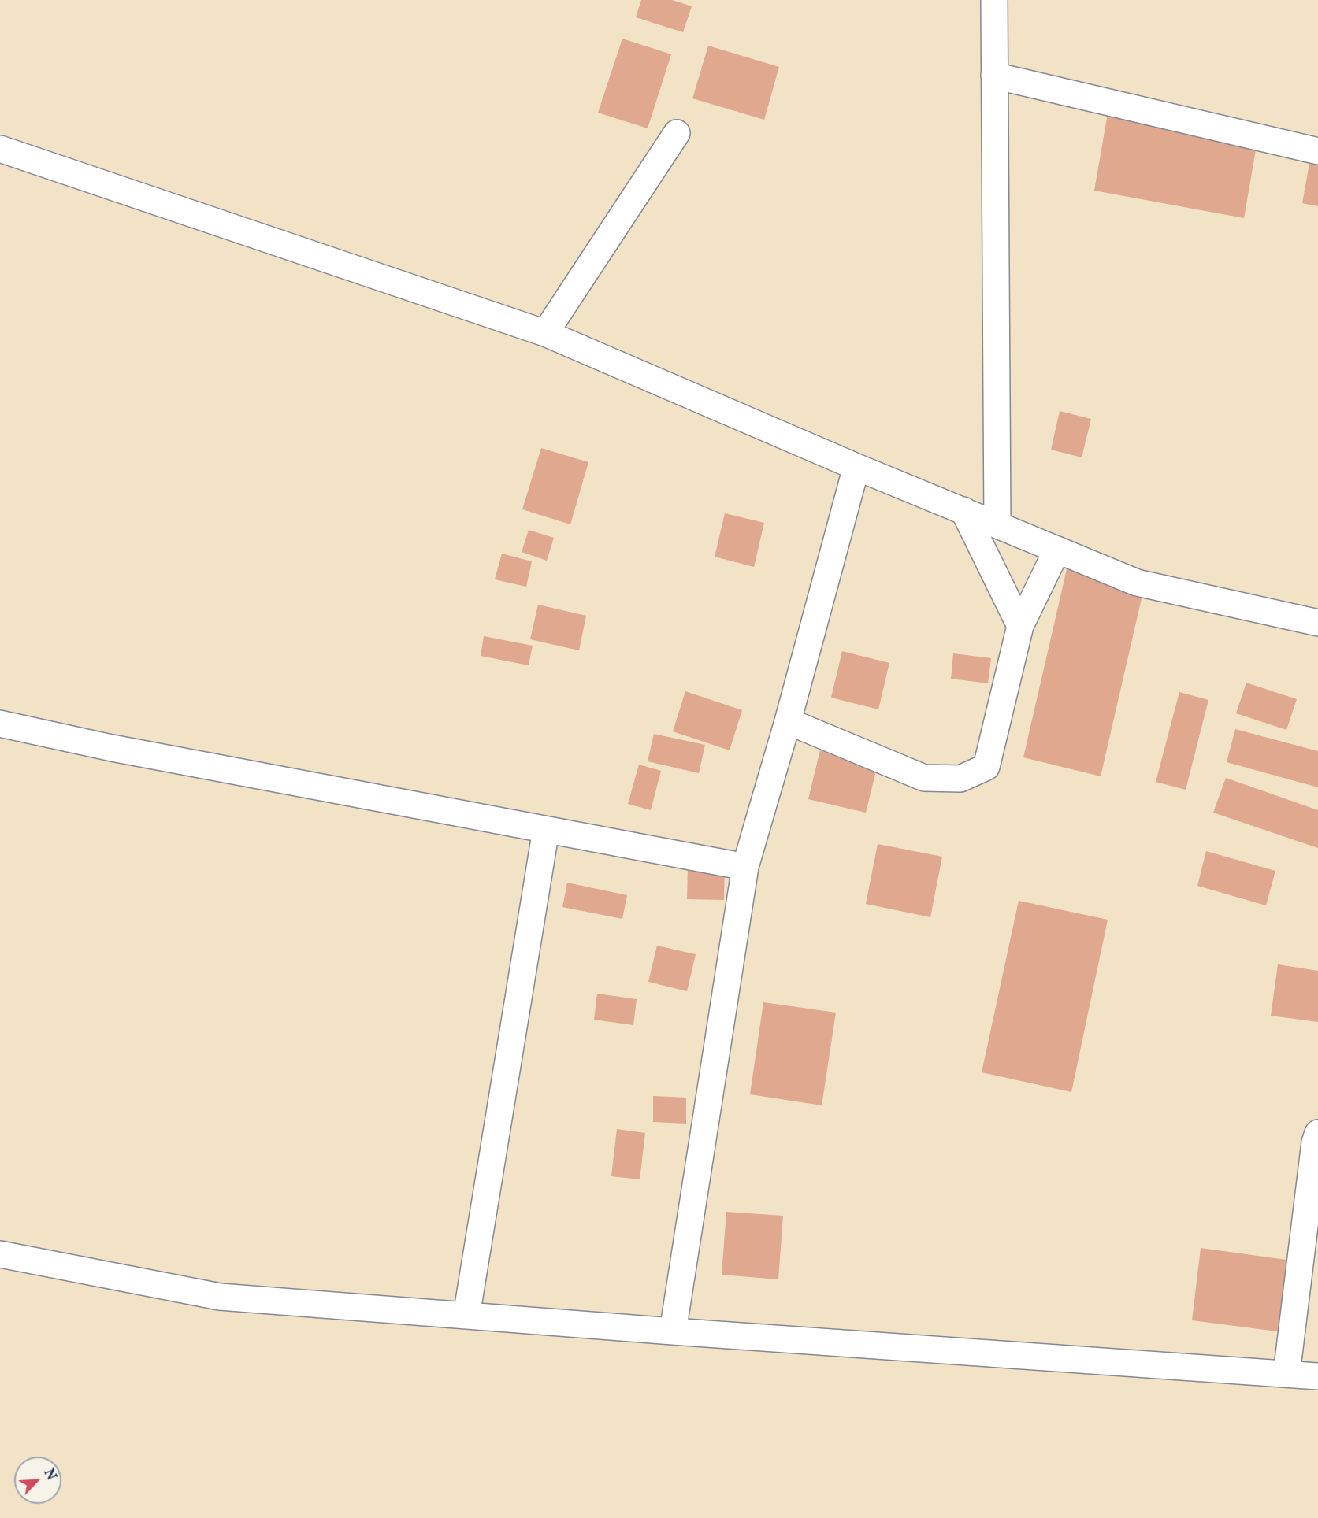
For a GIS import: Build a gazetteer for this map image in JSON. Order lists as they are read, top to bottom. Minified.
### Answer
{"north":"top right"}
